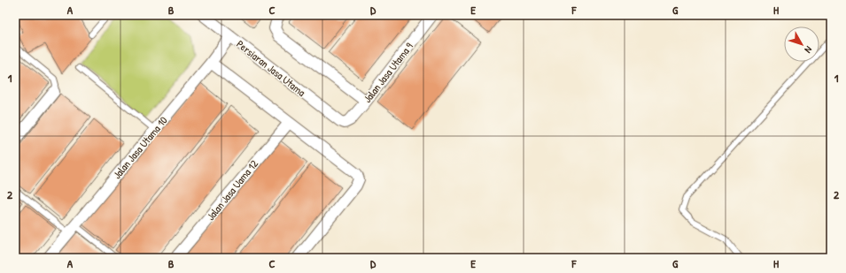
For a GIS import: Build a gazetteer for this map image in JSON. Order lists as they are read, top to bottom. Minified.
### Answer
{"streets":{"street":["Persiaran Jasa Utama","Jalan Jasa Utama 9","Jalan Jasa Utama 10","Jalan Jasa Uama 12"]},"crossings":[["Persiaran Jasa Utama","Jalan Jasa Utama 9"],["Persiaran Jasa Utama","Jalan Jasa Utama 10"]],"north":"bottom right","grid":{"columns":["A","B","C","D","E","F","G","H"],"rows":["1","2"]}}
